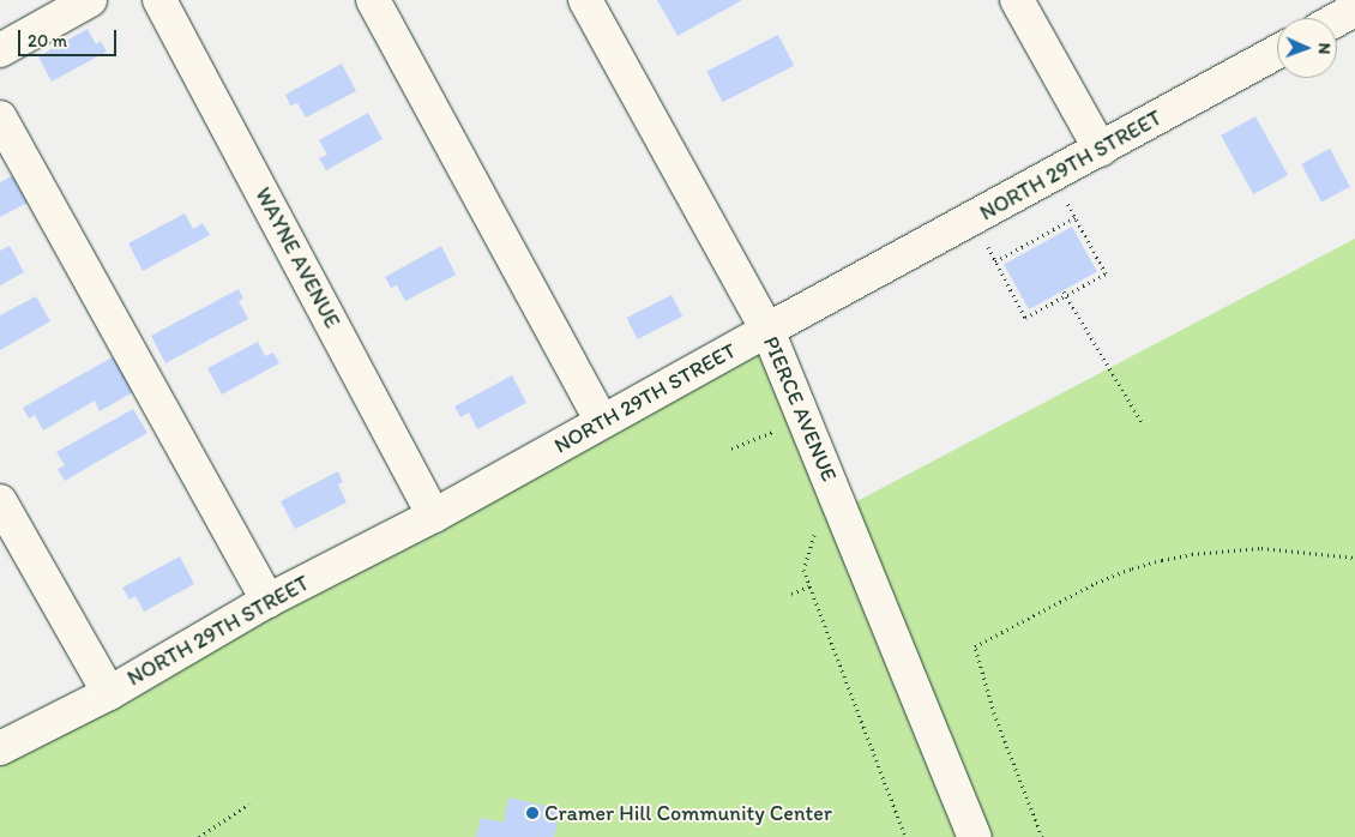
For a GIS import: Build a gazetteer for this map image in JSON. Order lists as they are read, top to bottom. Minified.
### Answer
{"streets":{"street":["NORTH 29TH STREET","WAYNE AVENUE","PIERCE AVENUE"]},"crossings":[["NORTH 29TH STREET","WAYNE AVENUE"],["NORTH 29TH STREET","PIERCE AVENUE"]],"places":["Cramer Hill Community Center"],"scale_bar":"20 m","north":"right"}
